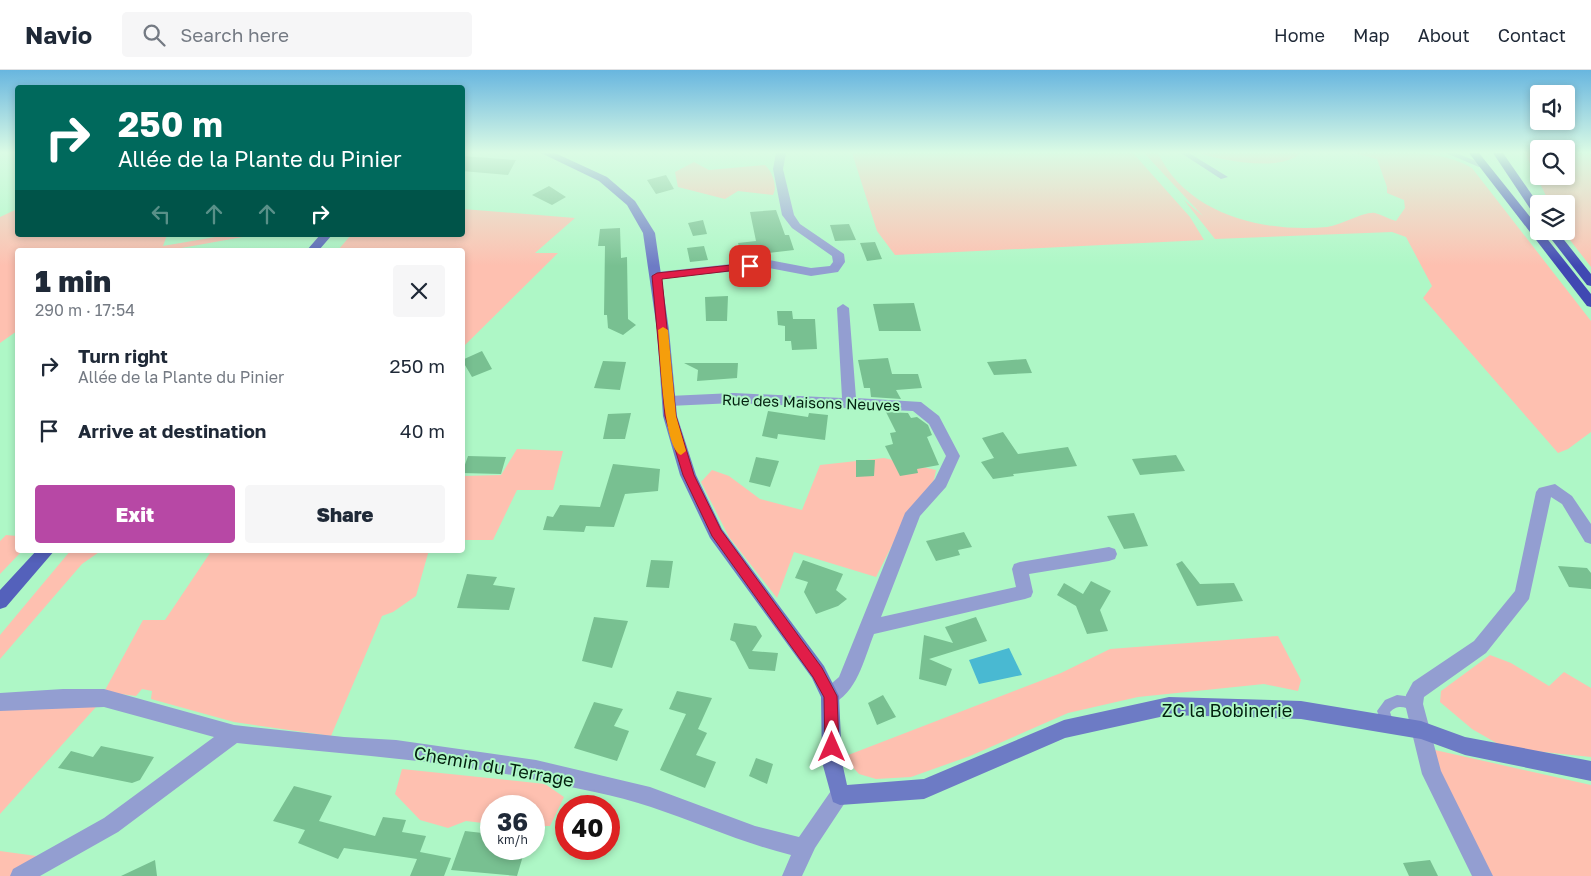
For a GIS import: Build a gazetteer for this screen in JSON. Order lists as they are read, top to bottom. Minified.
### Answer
{"streets":{"street":["Rue des Maisons Neuves","ZC la Bobinerie","Chemin du Terrage"]},"page":{"header":"Navio","search":"Search here","nav":["Home","Map","About","Contact"],"turn":["250 m","Allée de la Plante du Pinier"],"heading":["1 min","290 m · 17:54"],"list":[{"name":"Turn right","note":"Allée de la Plante du Pinier","value":"250 m"},{"name":"Arrive at destination","value":"40 m"}],"buttons":["Exit","Share"],"speed":"36 km/h","limit":"40"}}
